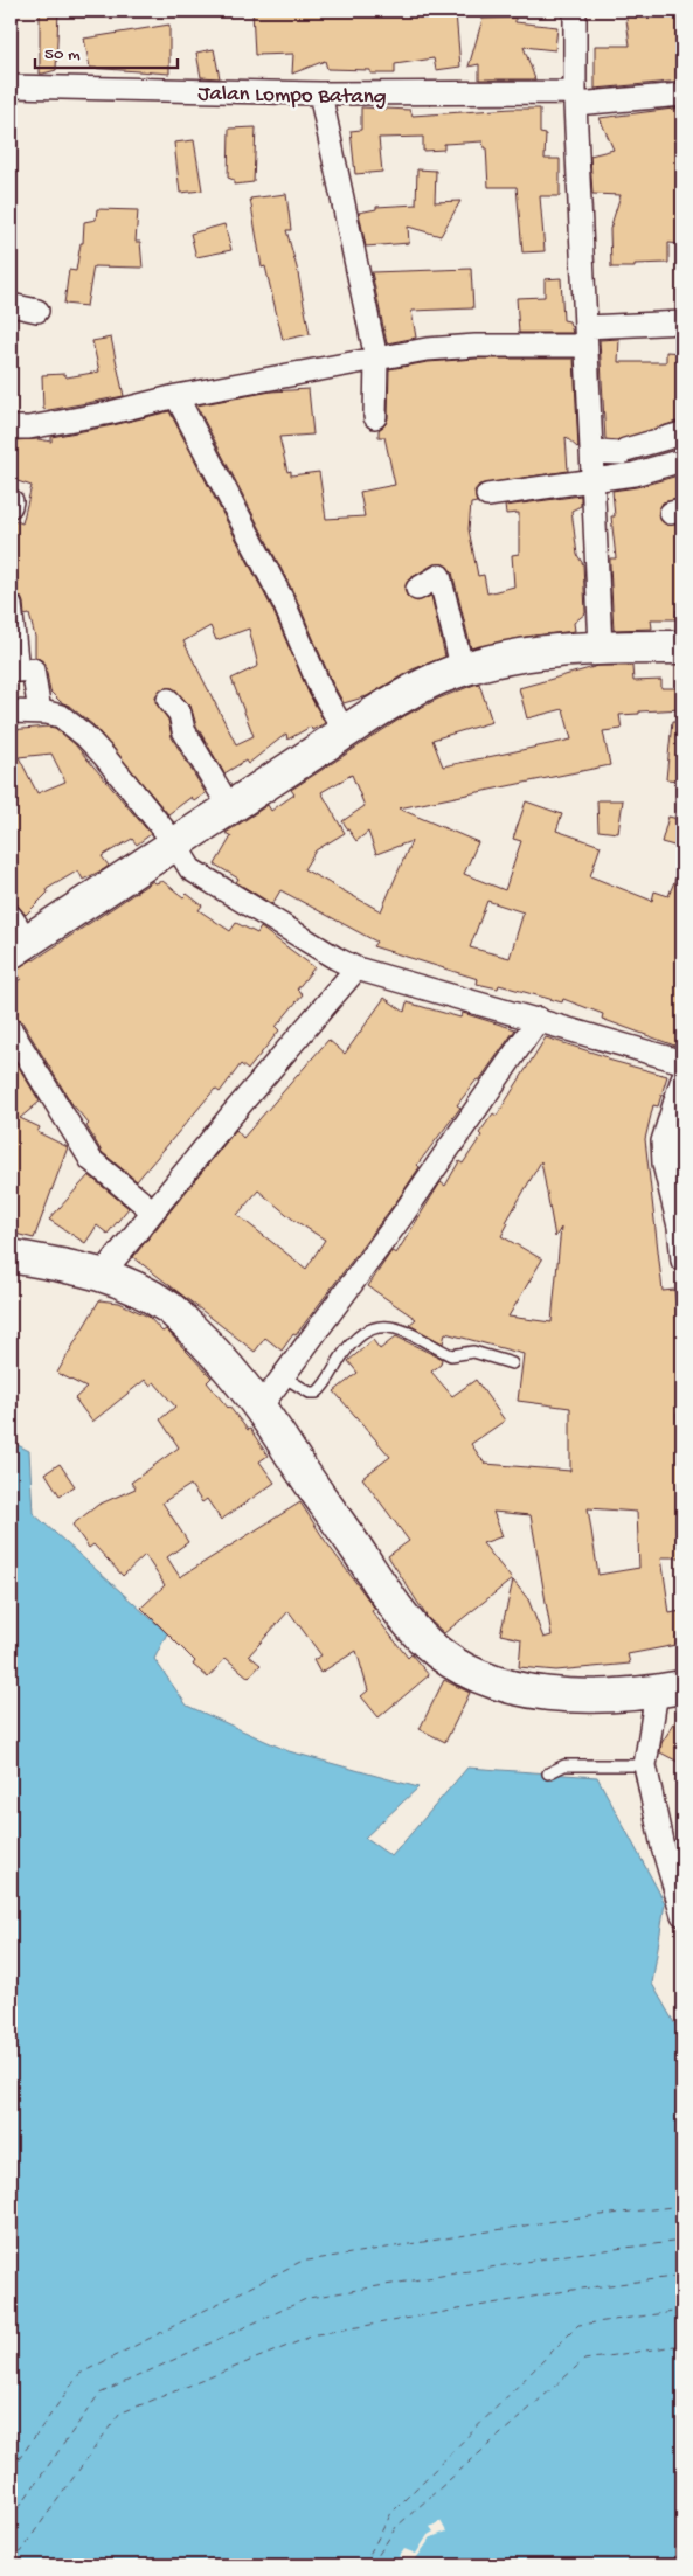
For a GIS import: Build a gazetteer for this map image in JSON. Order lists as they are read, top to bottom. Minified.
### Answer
{"streets":{"street":["Jalan Lompo Batang"]},"scale_bar":"50 m"}
